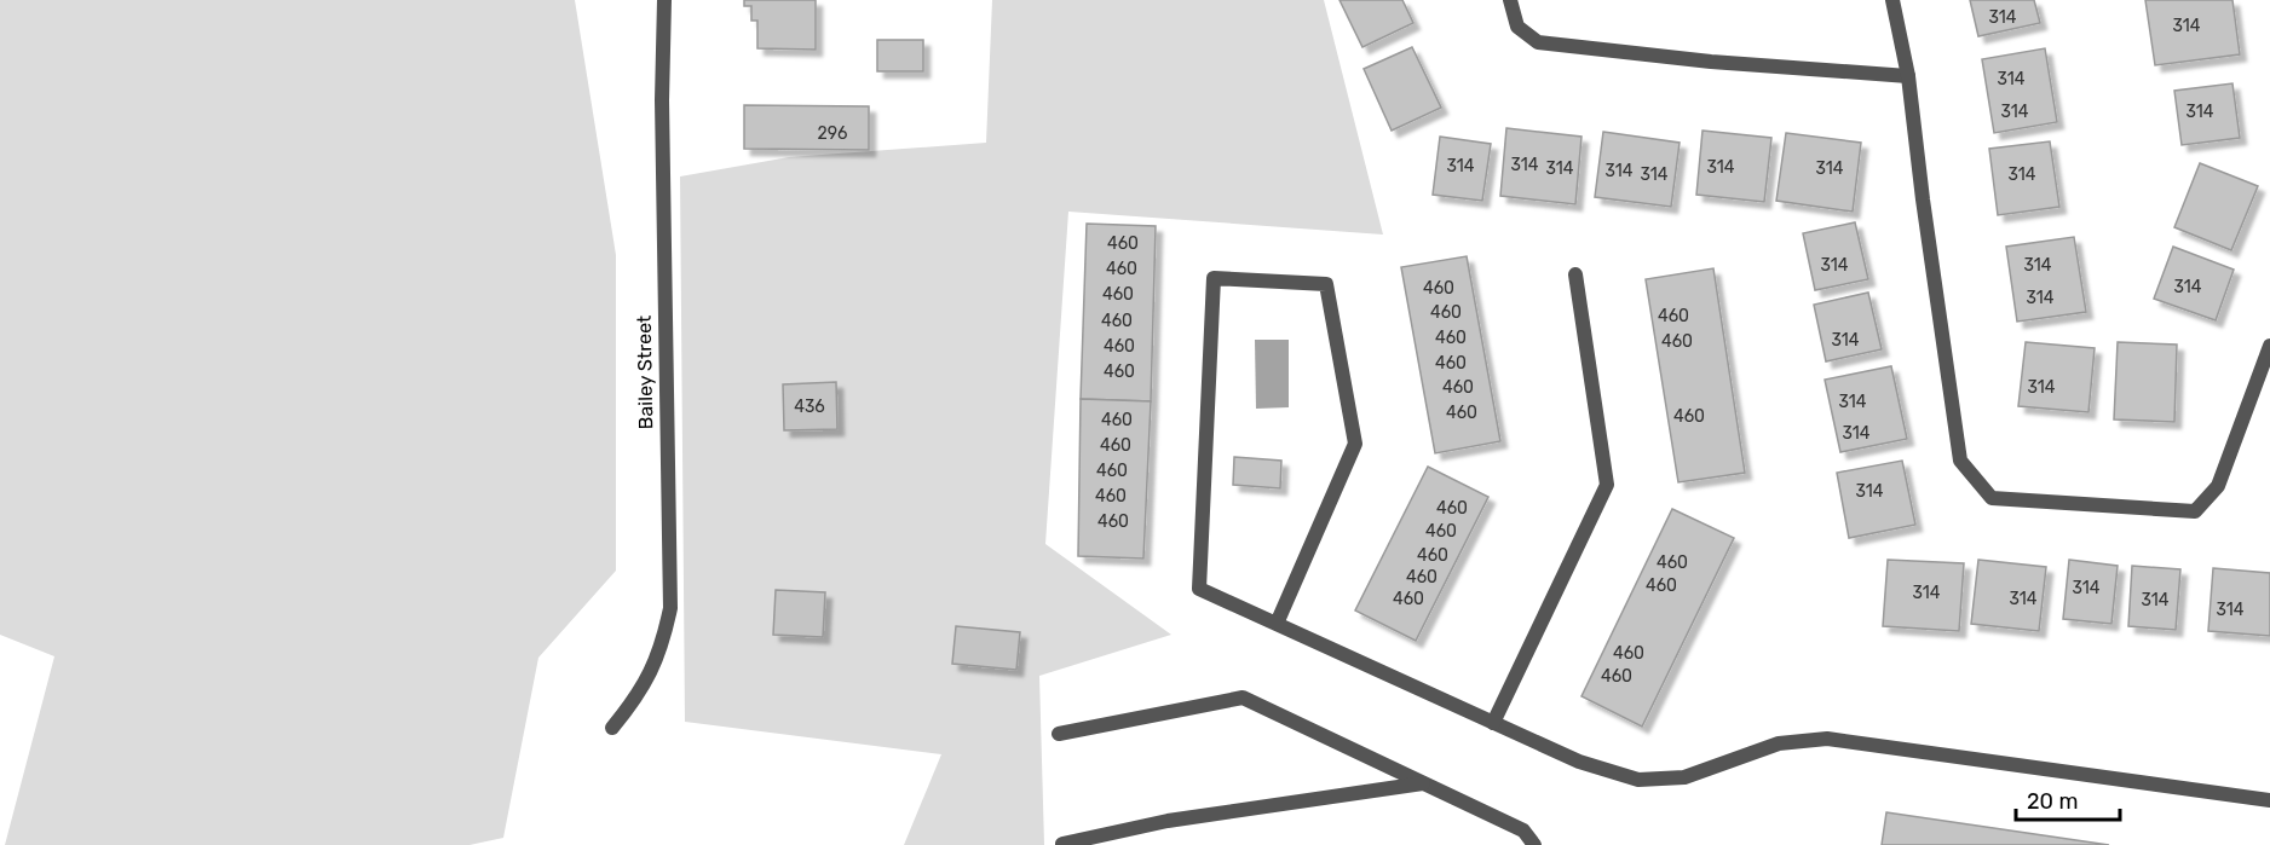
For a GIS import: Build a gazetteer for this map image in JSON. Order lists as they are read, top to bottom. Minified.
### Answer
{"streets":{"street":["Bailey Street"]},"house_numbers":["314","314","314","314","314","296","314","314","314","314","314","314","314","314","460","314","314","460","314","460","460","314","460","460","460","460","314","460","460","460","460","460","314","314","436","460","460","460","314","460","460","314","460","460","460","460","460","460","460","460","314","314","460","314","314","314","460","460"],"scale_bar":"20 m"}
